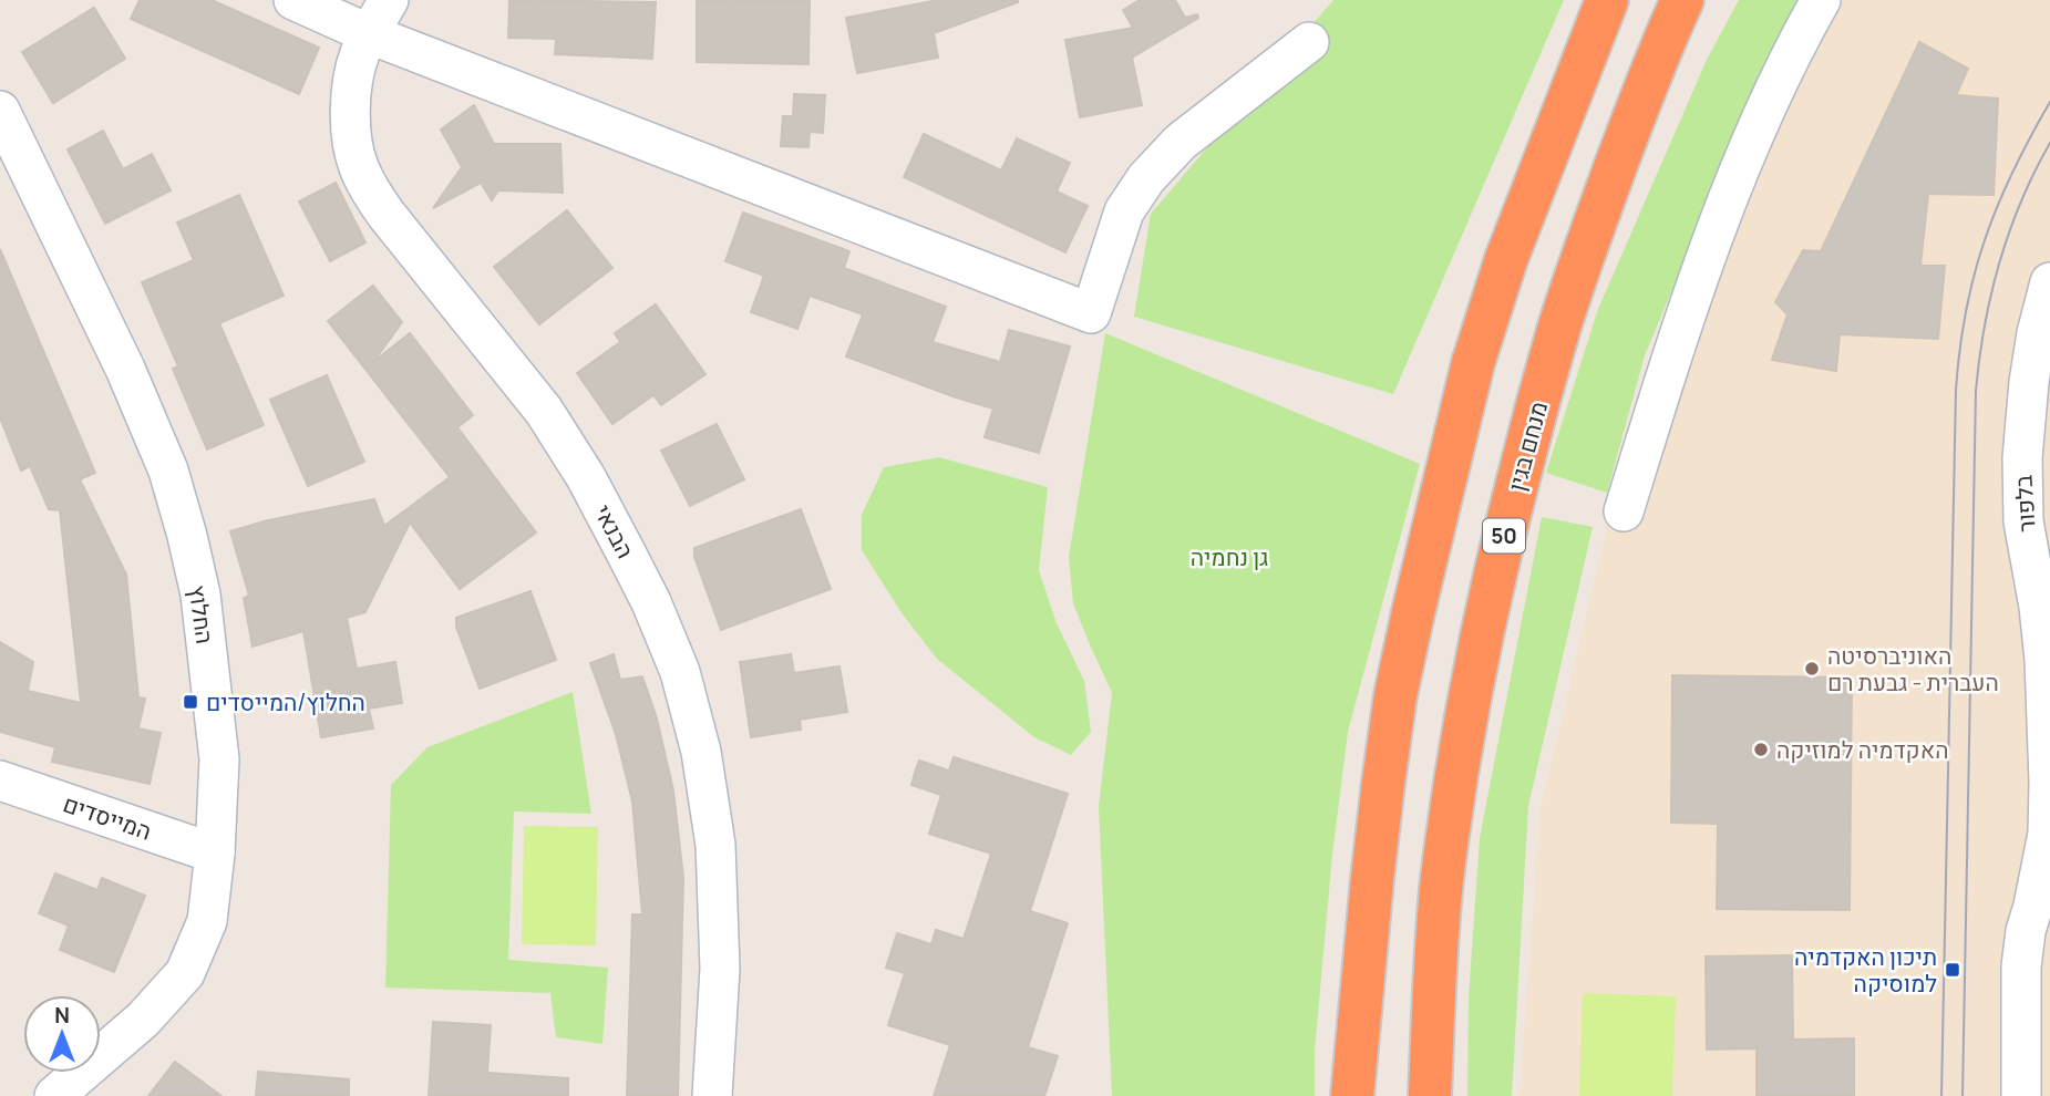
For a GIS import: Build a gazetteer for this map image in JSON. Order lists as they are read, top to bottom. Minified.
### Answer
{"streets":{"highway":["מנחם בגין","50"],"street":["בלפור","הבנאי","החלוץ","המייסדים"]},"crossings":[["החלוץ","המייסדים"]],"parks":["גן נחמיה"],"places":{"other":["האוניברסיטה העברית - גבעת רם","האקדמיה למוזיקה"],"transit":["החלוץ/המייסדים","תיכון האקדמיה למוסיקה"]},"north":"top"}
